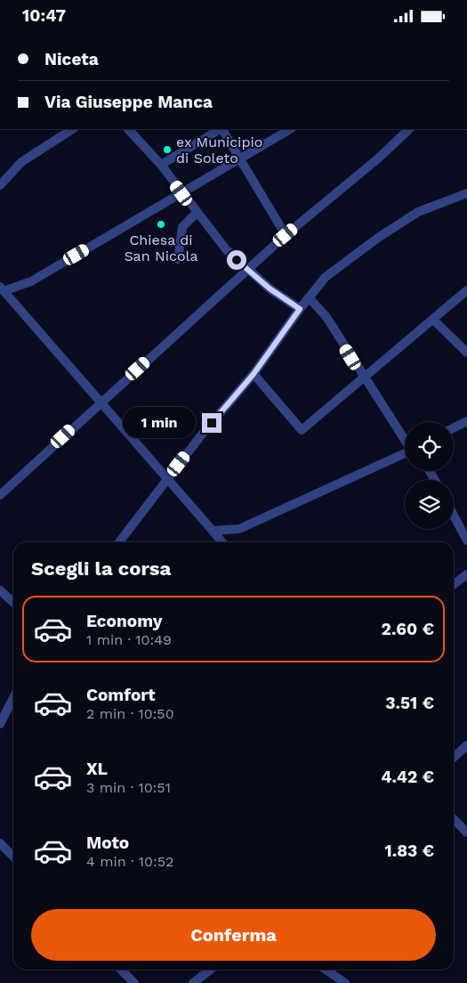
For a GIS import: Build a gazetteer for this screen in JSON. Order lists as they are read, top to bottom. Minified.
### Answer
{"places":["ex Municipio di Soleto","Chiesa di San Nicola"],"page":{"status":"10:47","banner":["Niceta","Via Giuseppe Manca"],"bubble":"1 min","heading":"Scegli la corsa","list":[{"name":"Economy","note":"1 min · 10:49","value":"2.60 €"},{"name":"Comfort","note":"2 min · 10:50","value":"3.51 €"},{"name":"XL","note":"3 min · 10:51","value":"4.42 €"},{"name":"Moto","note":"4 min · 10:52","value":"1.83 €"}],"buttons":"Conferma"}}
